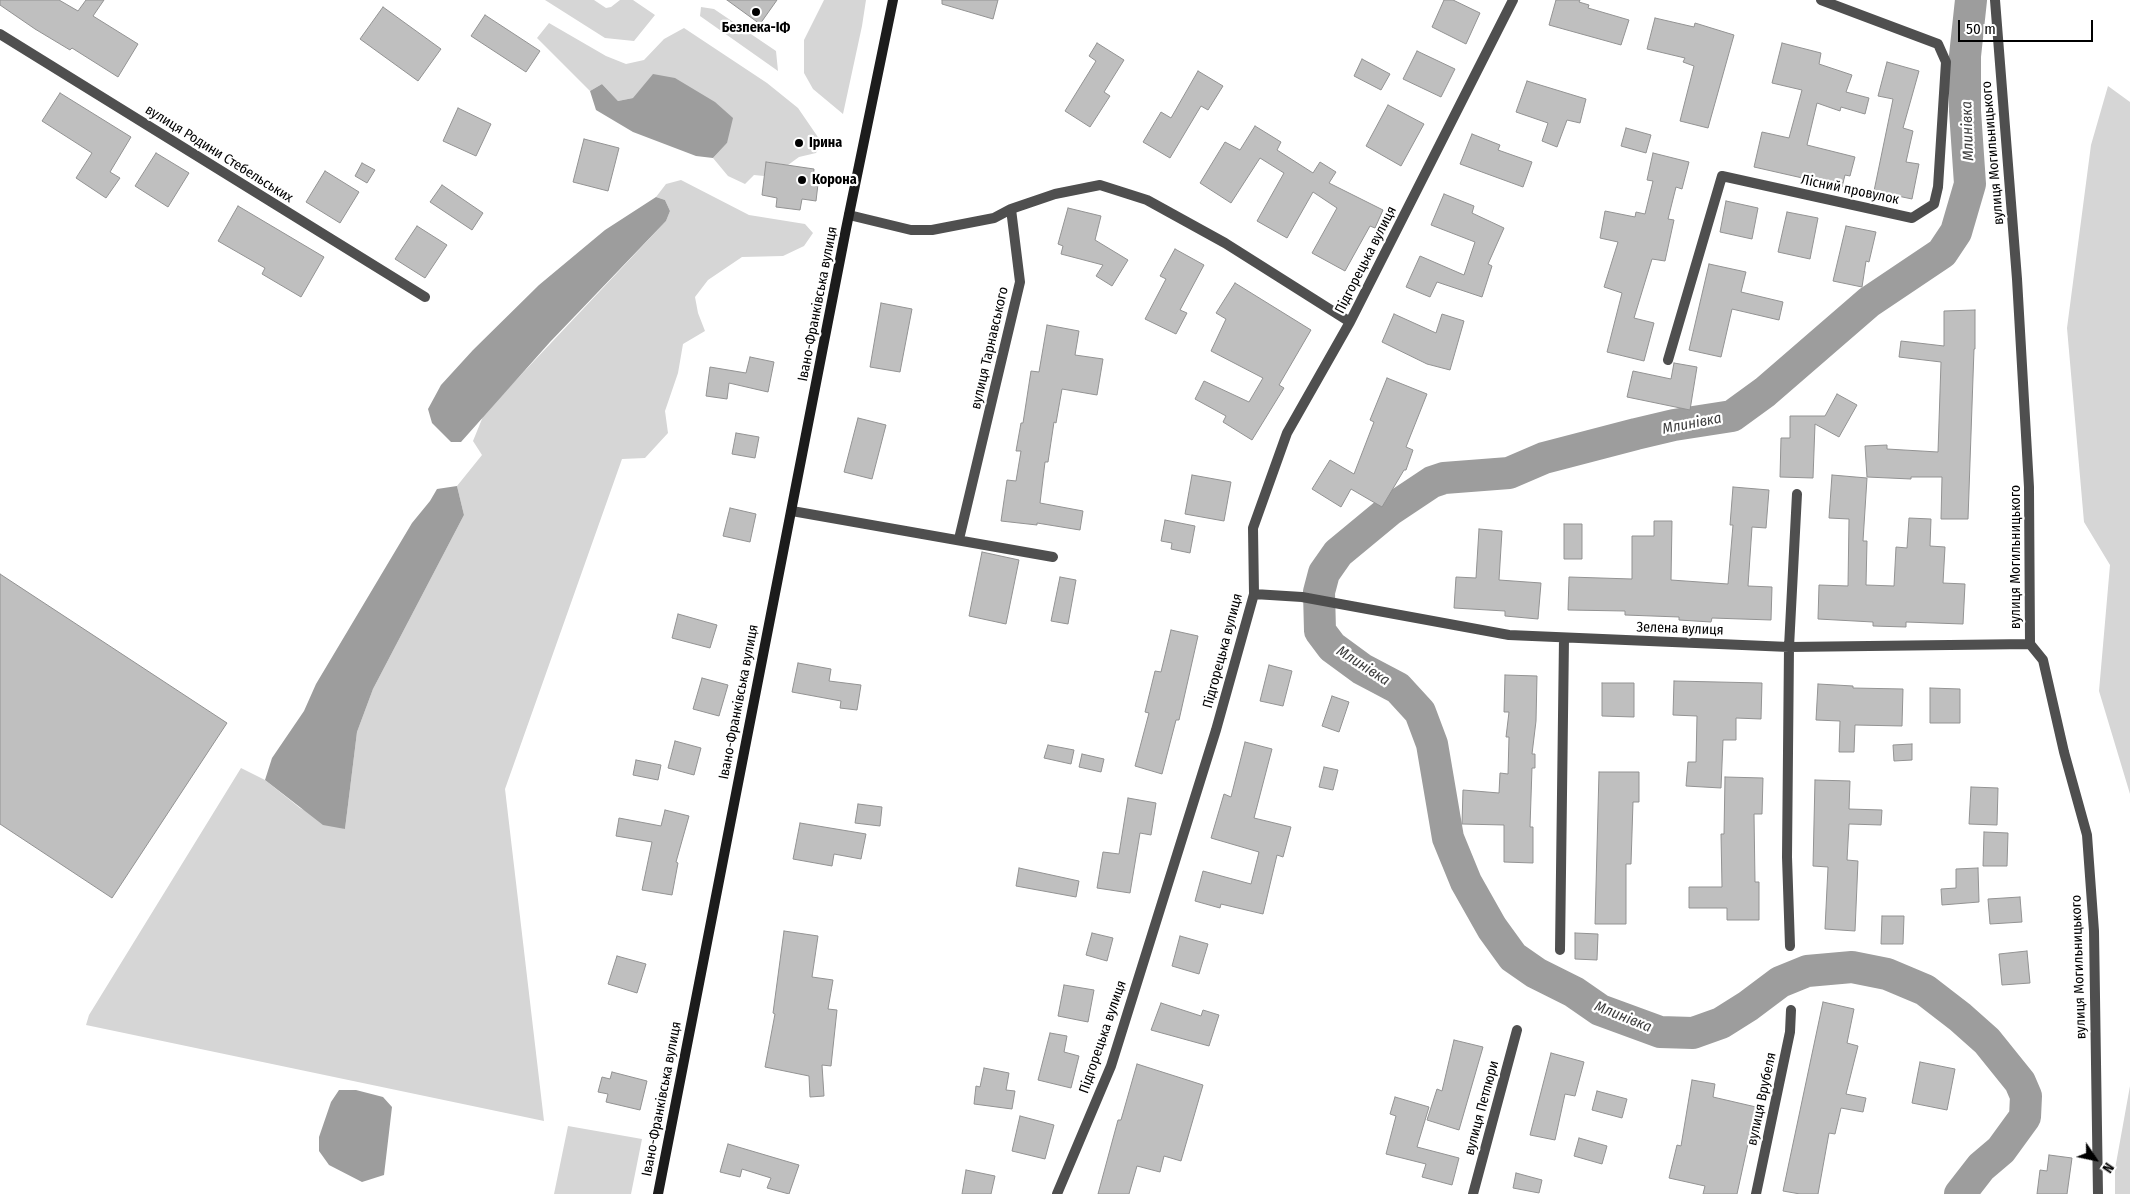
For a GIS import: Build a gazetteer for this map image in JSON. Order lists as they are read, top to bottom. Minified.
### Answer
{"streets":{"main road":["Івано-Франківська вулиця"],"street":["вулиця Могильницького","вулиця Родини Стебельських","Лісний провулок","Підгорецька вулиця","вулиця Тарнавського","Зелена вулиця","вулиця Врубеля","вулиця Петлюри"]},"crossings":[["вулиця Могильницького","Зелена вулиця"],["Підгорецька вулиця","Зелена вулиця"]],"water":["Млинівка"],"places":["Безпека-ІФ","Ірина","Корона"],"scale_bar":"50 m","north":"bottom right"}
